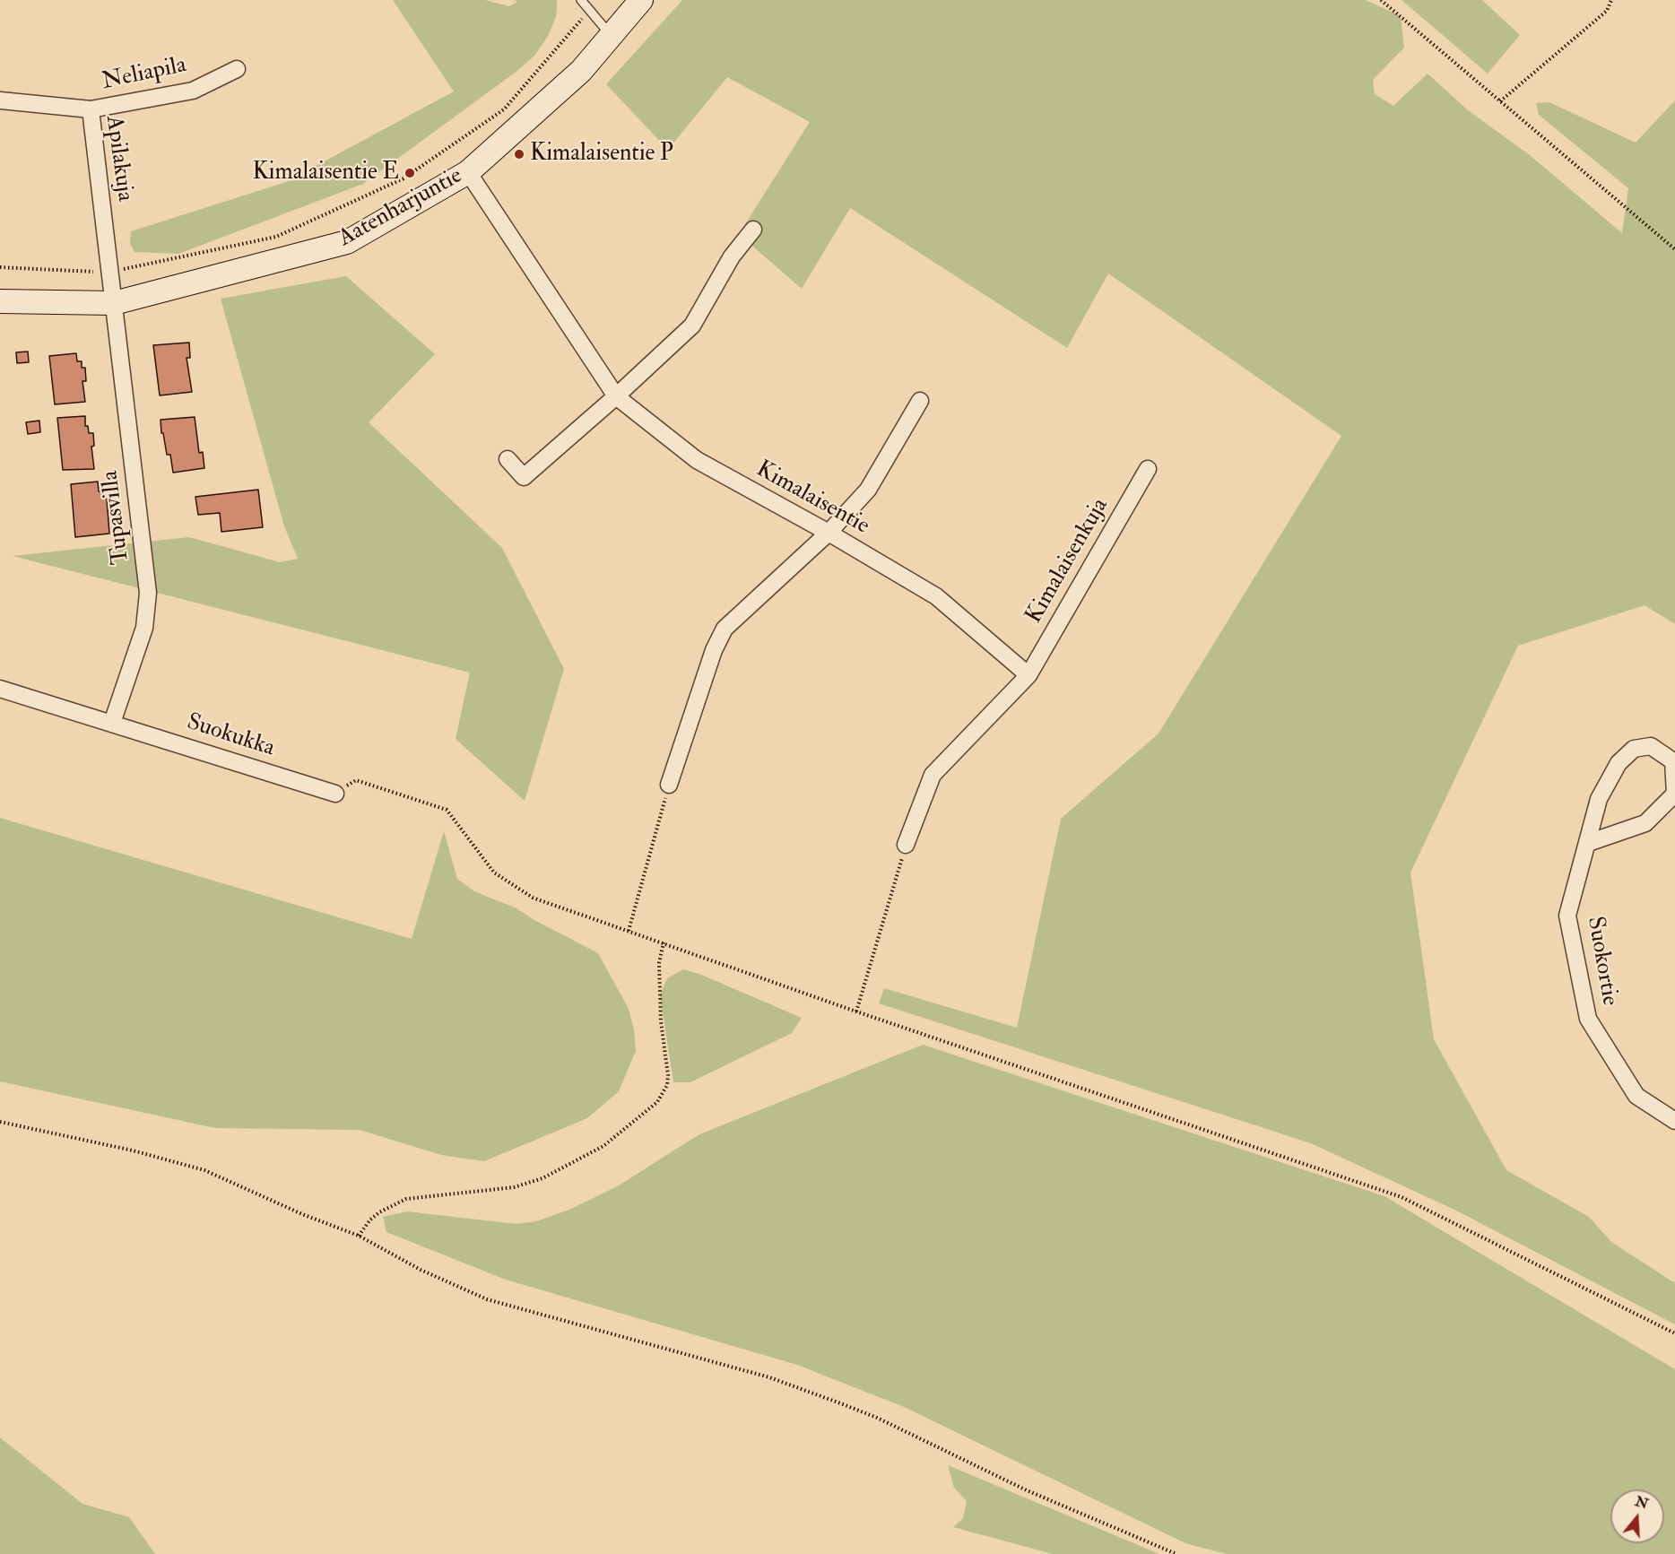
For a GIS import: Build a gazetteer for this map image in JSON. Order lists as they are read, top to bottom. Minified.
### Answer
{"streets":{"street":["Neliapila","Apilakuja","Aatenharjuntie","Kimalaisentie","Tupasvilla","Kimalaisenkuja","Suokukka","Suokortie"]},"crossings":[["Neliapila","Apilakuja"],["Apilakuja","Aatenharjuntie"],["Apilakuja","Tupasvilla"],["Aatenharjuntie","Kimalaisentie"],["Aatenharjuntie","Tupasvilla"],["Kimalaisentie","Kimalaisenkuja"],["Tupasvilla","Suokukka"]],"places":["Kimalaisentie P","Kimalaisentie E"],"north":"top"}
